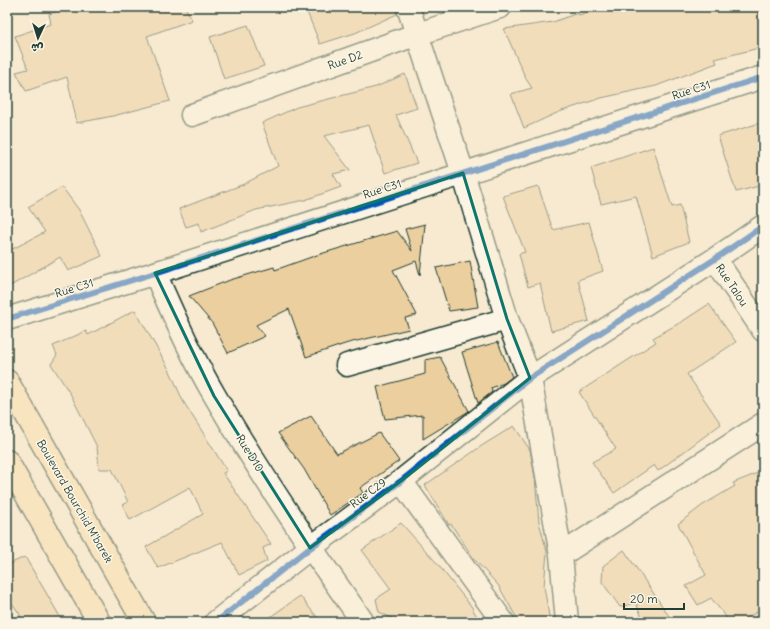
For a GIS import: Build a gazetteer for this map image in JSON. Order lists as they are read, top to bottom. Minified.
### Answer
{"streets":{"main road":["Boulevard Bourchid M'barek"],"street":["Rue D2","Rue C31","Rue Talou","Rue D10","Rue C29"]},"crossings":[["Rue C31","Rue D10"],["Rue Talou","Rue C29"],["Rue D10","Rue C29"]],"scale_bar":"20 m","north":"bottom"}
